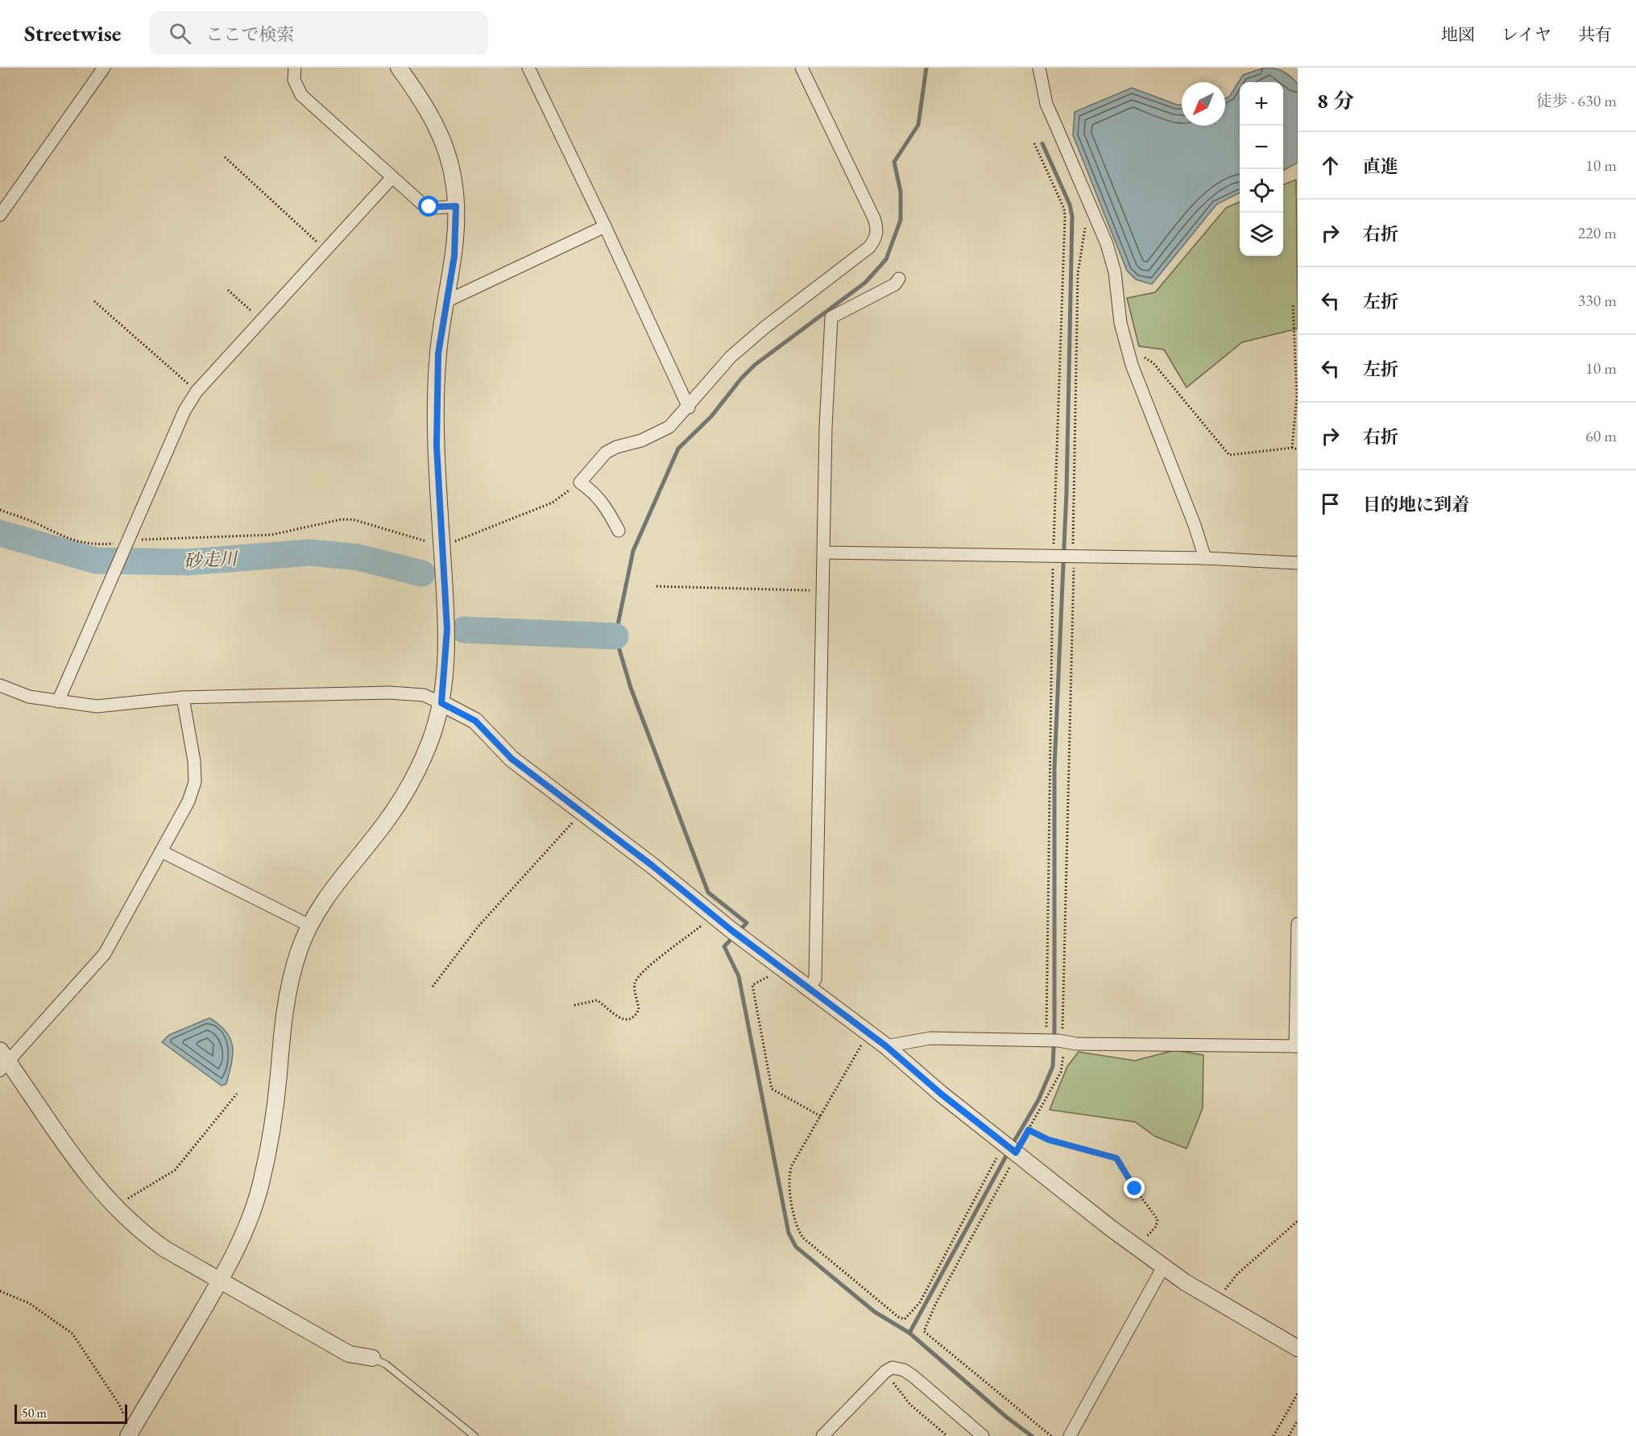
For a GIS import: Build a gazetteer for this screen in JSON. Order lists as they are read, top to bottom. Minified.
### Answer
{"water":["砂走川"],"scale_bar":"50 m","north":"bottom left","page":{"header":"Streetwise","search":"ここで検索","nav":["地図","レイヤ","共有"],"heading":["8 分","徒歩 · 630 m"],"map_buttons":["+","−"],"list":[["直進","10 m"],["右折","220 m"],["左折","330 m"],["左折","10 m"],["右折","60 m"],"目的地に到着"],"scale":"50 m"}}
